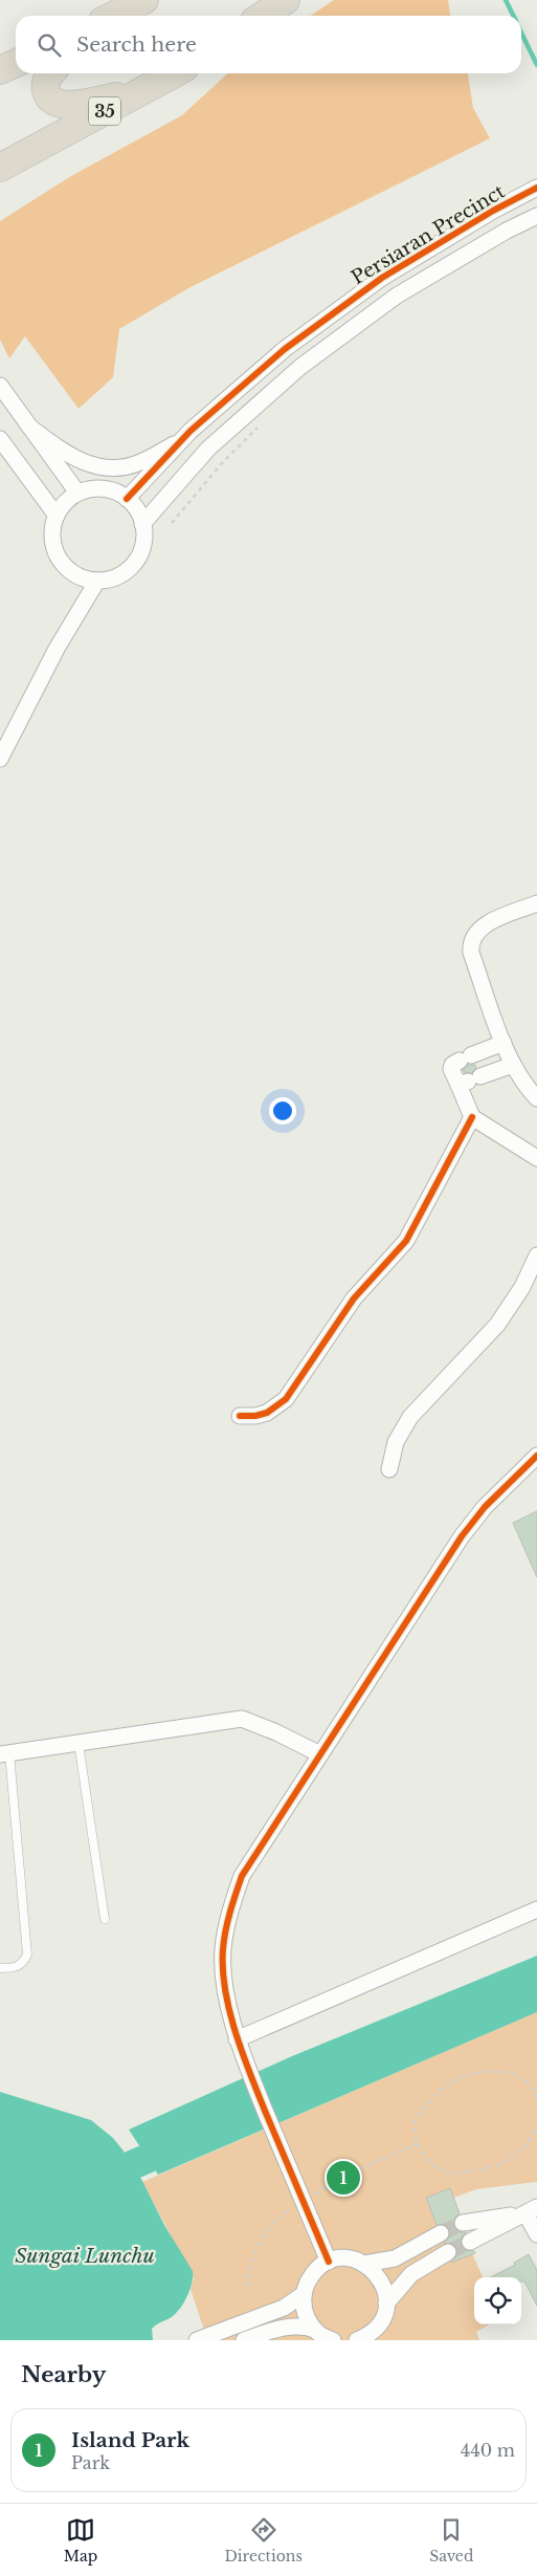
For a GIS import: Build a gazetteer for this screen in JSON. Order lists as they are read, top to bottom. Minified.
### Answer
{"streets":{"highway":["35"],"street":["Persiaran Precinct"]},"water":["Sungai Lunchu"],"page":{"search":"Search here","pins":"1","heading":"Nearby","list":[{"mark":"1","name":"Island Park","note":"Park","value":"440 m"}],"nav":["Map","Directions","Saved"]}}
